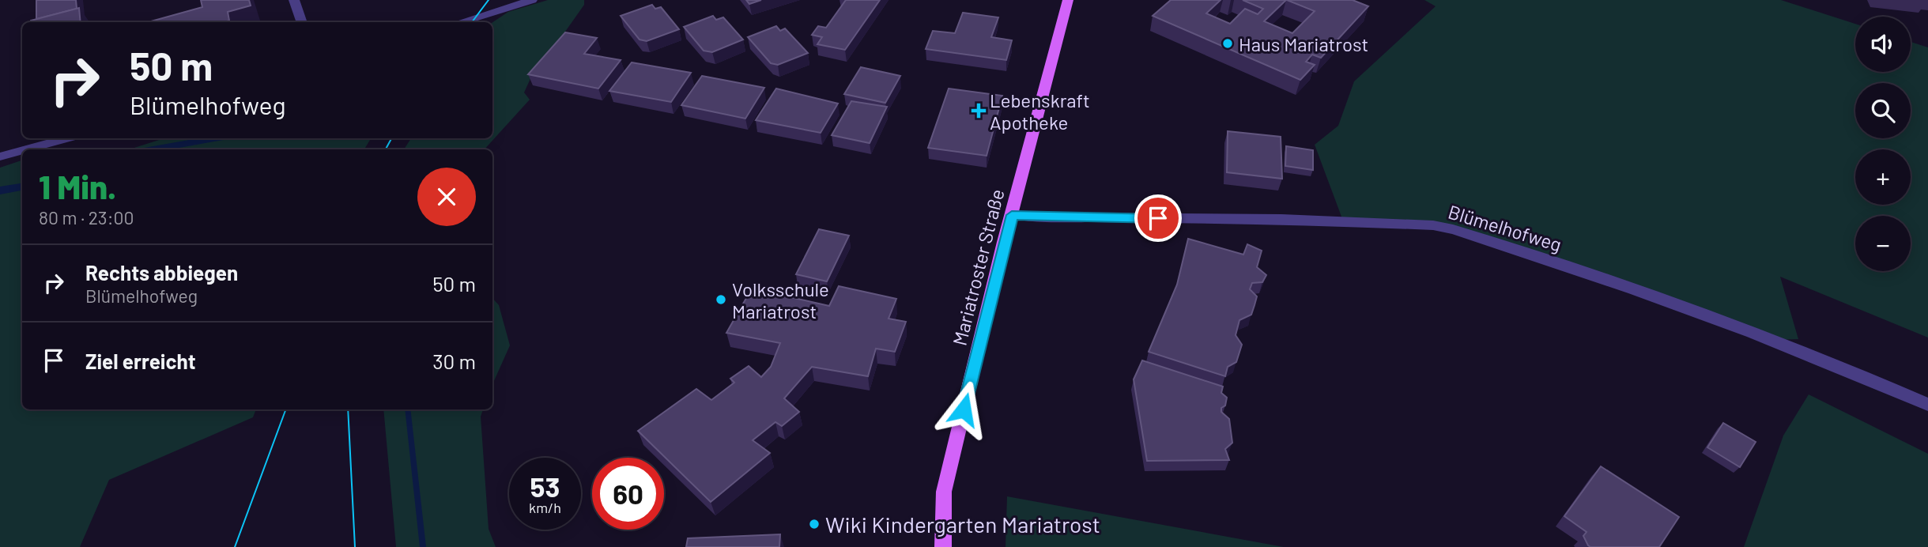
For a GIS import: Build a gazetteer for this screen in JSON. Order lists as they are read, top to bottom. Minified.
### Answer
{"streets":{"main road":["Mariatroster Straße"],"street":["Blümelhofweg"]},"crossings":[["Blümelhofweg","Mariatroster Straße"]],"places":{"other":["Haus Mariatrost","Volksschule Mariatrost","Wiki Kindergarten Mariatrost"],"health":["Lebenskraft Apotheke"]},"page":{"map_buttons":["+","−"],"turn":["50 m","Blümelhofweg"],"heading":["1 Min.","80 m · 23:00"],"list":[{"name":"Rechts abbiegen","note":"Blümelhofweg","value":"50 m"},{"name":"Ziel erreicht","value":"30 m"}],"speed":"53 km/h","limit":"60"}}
